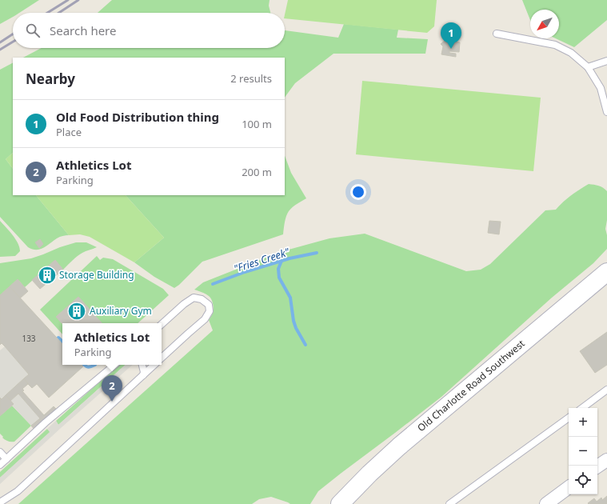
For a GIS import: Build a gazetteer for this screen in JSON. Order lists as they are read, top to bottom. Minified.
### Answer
{"streets":{"main road":["Old Charlotte Road Southwest"]},"water":["\"Fries Creek\""],"places":{"building":["Storage Building","Auxiliary Gym"]},"house_numbers":["133"],"north":"bottom left","page":{"search":"Search here","pins":["1","2"],"heading":["Nearby","2 results"],"list":[{"mark":"1","name":"Old Food Distribution thing","note":"Place","value":"100 m"},{"mark":"2","name":"Athletics Lot","note":"Parking","value":"200 m"}],"popup":["Athletics Lot","Parking"],"map_buttons":["+","−"]}}
